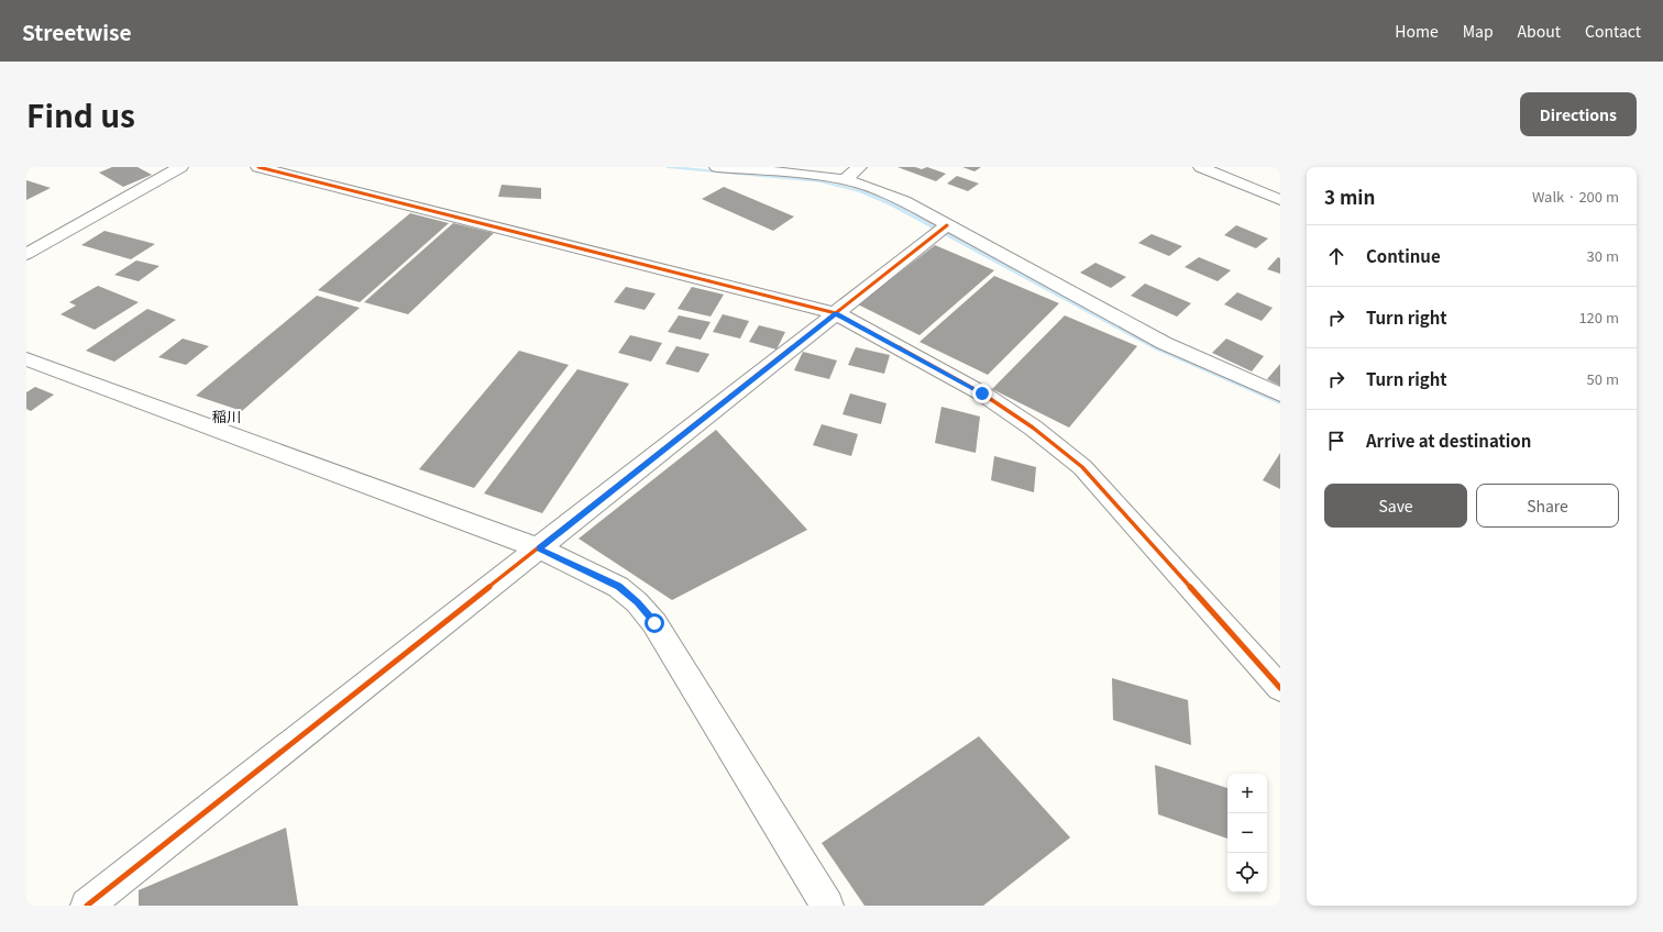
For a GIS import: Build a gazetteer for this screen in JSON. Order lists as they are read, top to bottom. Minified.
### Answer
{"districts":["稲川"],"page":{"header":"Streetwise","nav":["Home","Map","About","Contact"],"title":"Find us","buttons":["Directions",["Save","Share"]],"heading":["3 min","Walk · 200 m"],"list":[["Continue","30 m"],["Turn right","120 m"],["Turn right","50 m"],"Arrive at destination"],"map_buttons":["+","−"]}}
